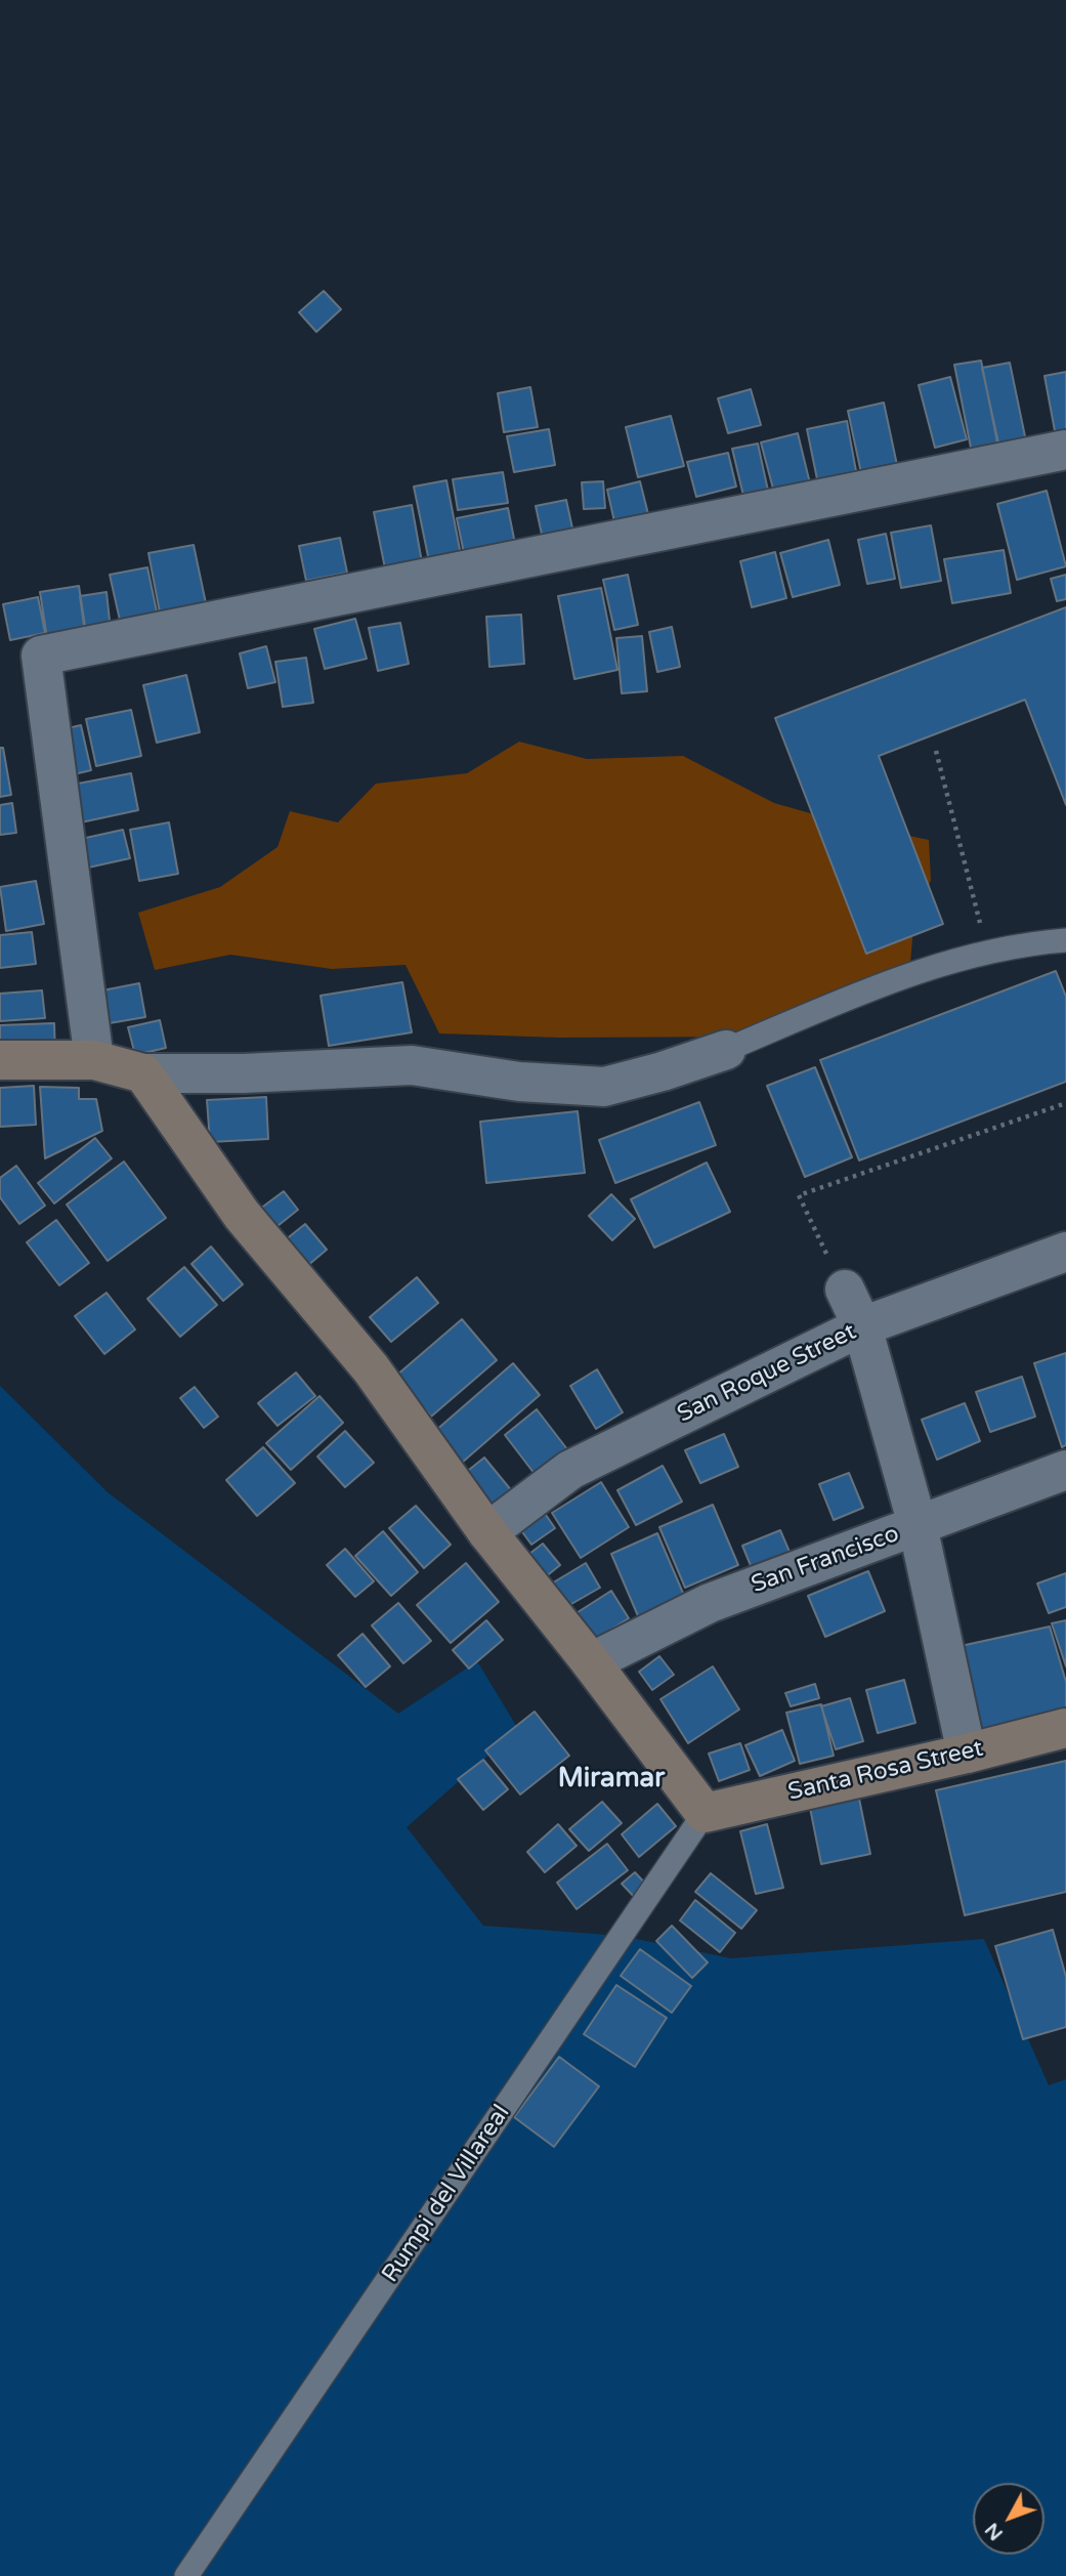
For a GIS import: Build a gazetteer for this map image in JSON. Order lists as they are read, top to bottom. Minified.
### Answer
{"streets":{"street":["San Roque Street","San Francisco","Santa Rosa Street"],"lane":["Rumpi del Villareal"]},"crossings":[["Santa Rosa Street","Rumpi del Villareal"]],"districts":["Miramar"],"north":"bottom left"}
